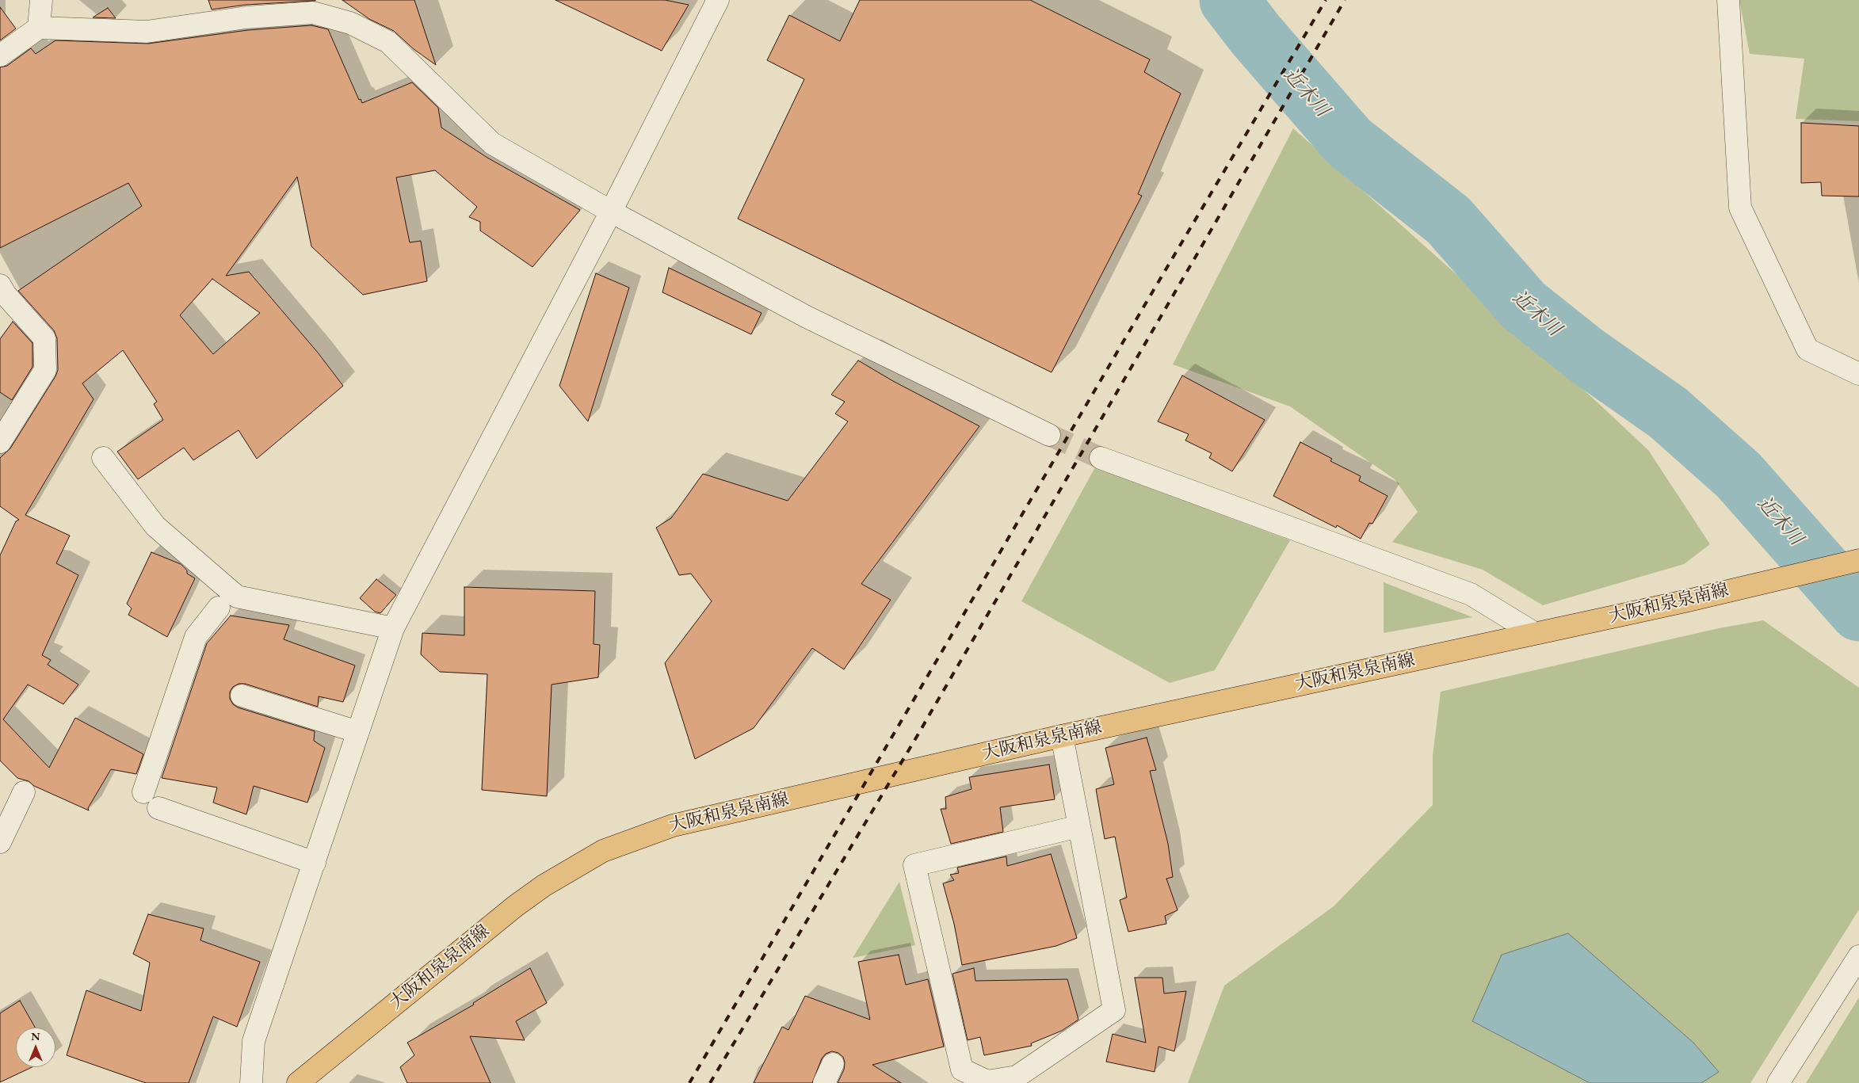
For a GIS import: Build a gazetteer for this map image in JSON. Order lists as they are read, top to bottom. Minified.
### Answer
{"streets":{"main road":["大阪和泉泉南線"]},"water":["近木川"],"north":"top"}
